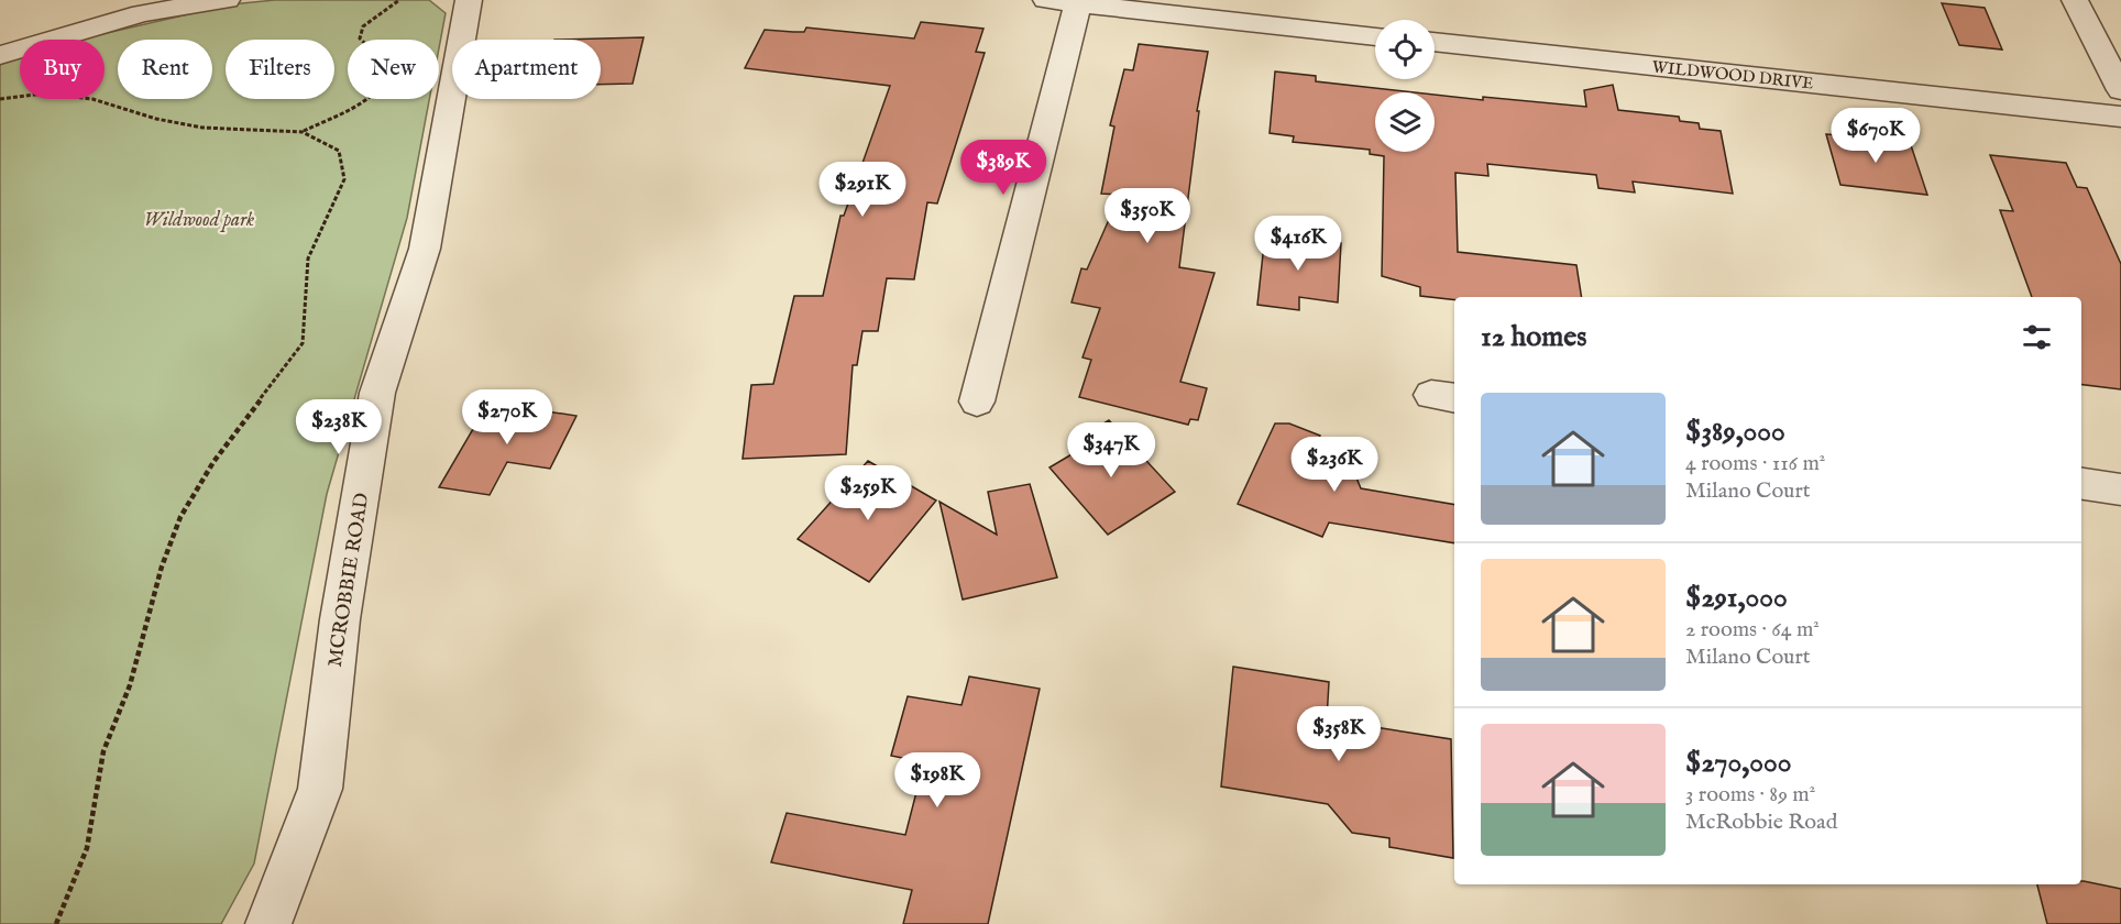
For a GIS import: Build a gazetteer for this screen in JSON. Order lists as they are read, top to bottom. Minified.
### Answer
{"streets":{"street":["WILDWOOD DRIVE","MCROBBIE ROAD"]},"parks":["Wildwood park"],"page":{"chip":["Buy","Rent","Filters","New","Apartment"],"price":["$670K","$389K","$291K","$350K","$416K","$270K","$238K","$347K","$236K","$259K","$358K","$198K"],"heading":"12 homes","list":[{"name":"$389,000","note":"4 rooms · 116 m² · Milano Court"},{"name":"$291,000","note":"2 rooms · 64 m² · Milano Court"},{"name":"$270,000","note":"3 rooms · 89 m² · McRobbie Road"}]}}
